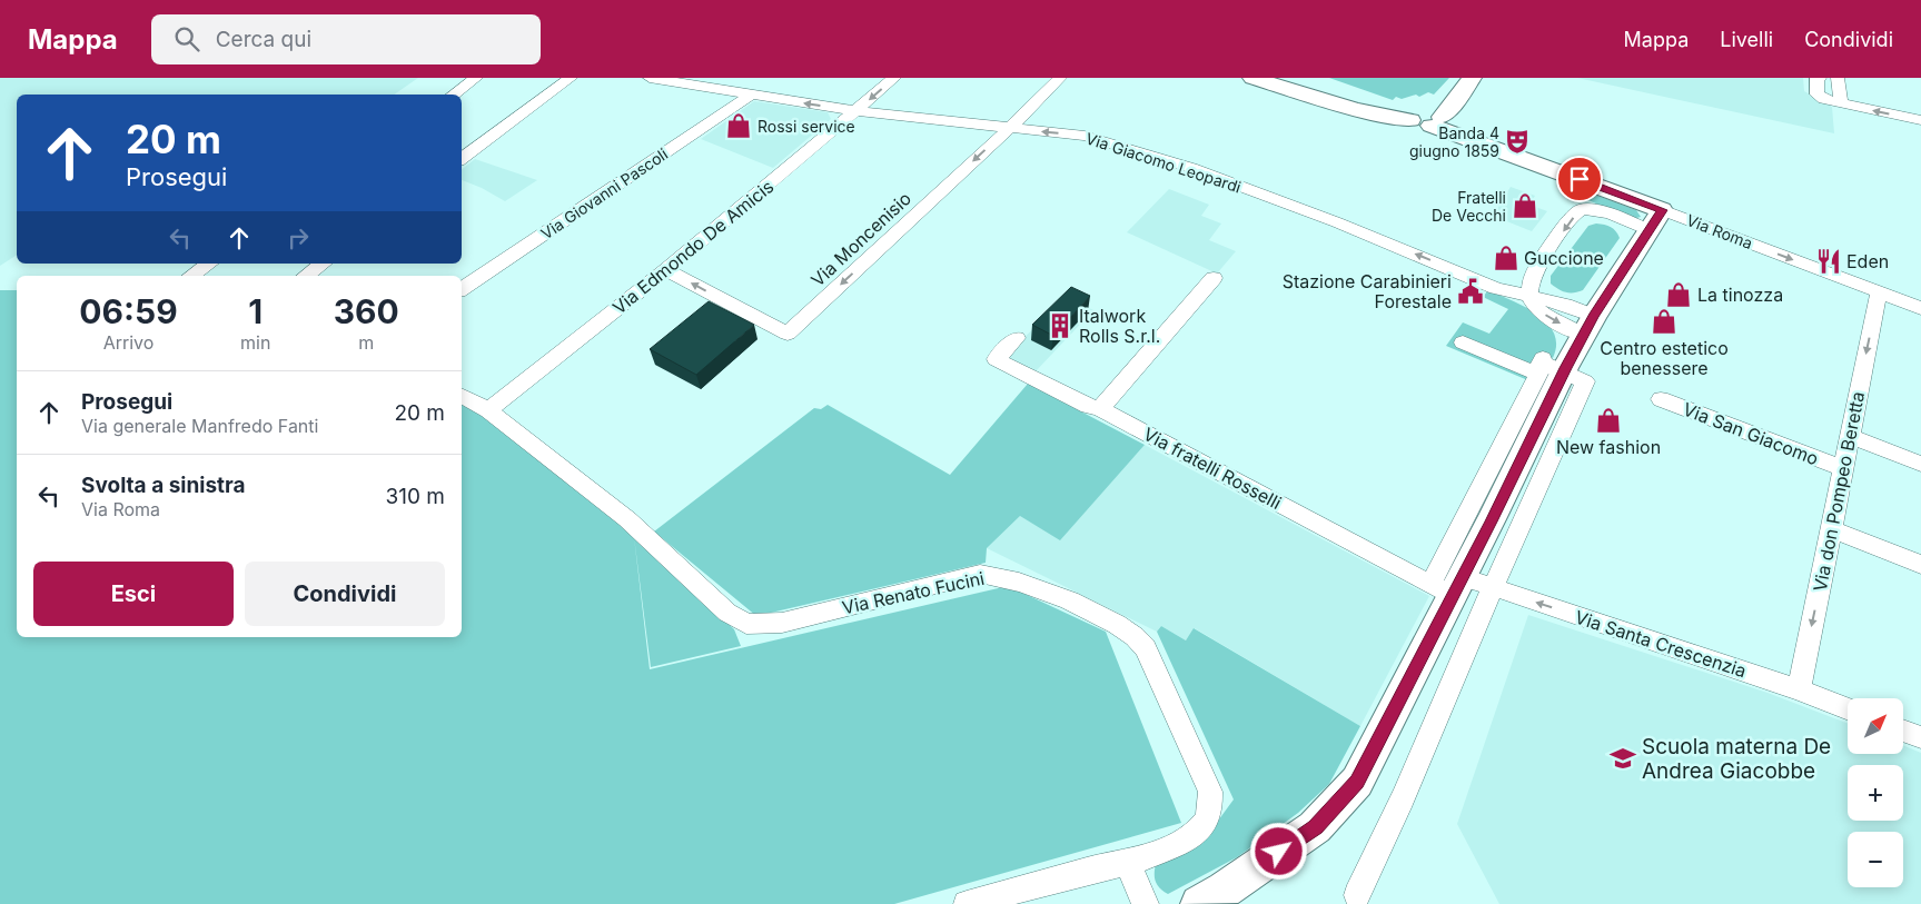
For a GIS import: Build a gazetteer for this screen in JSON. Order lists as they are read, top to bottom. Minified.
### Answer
{"streets":{"street":["Via Giacomo Leopardi","Via Giovanni Pascoli","Via Roma","Via Moncenisio","Via Edmondo De Amicis","Via San Giacomo","Via fratelli Rosselli","Via don Pompeo Beretta","Via Renato Fucini","Via Santa Crescenzia"]},"crossings":[["Via Giacomo Leopardi","Via Giovanni Pascoli"],["Via Giacomo Leopardi","Via Moncenisio"],["Via Giacomo Leopardi","Via Edmondo De Amicis"],["Via Roma","Via don Pompeo Beretta"],["Via Moncenisio","Via Edmondo De Amicis"],["Via Edmondo De Amicis","Via Renato Fucini"],["Via San Giacomo","Via don Pompeo Beretta"],["Via fratelli Rosselli","Via Santa Crescenzia"],["Via don Pompeo Beretta","Via Santa Crescenzia"]],"one_way":["Via Giacomo Leopardi","Via Moncenisio","Via don Pompeo Beretta","Via Santa Crescenzia"],"places":{"shop":["Rossi service","Fratelli De Vecchi","Guccione","La tinozza","Centro estetico benessere","New fashion"],"theatre":["Banda 4 giugno 1859"],"restaurant":["Eden"],"public building":["Stazione Carabinieri Forestale"],"building":["Italwork Rolls S.r.l."],"school or university":["Scuola materna De Andrea Giacobbe"]},"north":"top right","page":{"header":"Mappa","search":"Cerca qui","nav":["Mappa","Livelli","Condividi"],"turn":["20 m","Prosegui"],"eta":["06:59","Arrivo","1","min","360","m"],"list":[{"name":"Prosegui","note":"Via generale Manfredo Fanti","value":"20 m"},{"name":"Svolta a sinistra","note":"Via Roma","value":"310 m"}],"buttons":["Esci","Condividi"],"map_buttons":["+","−"]}}
